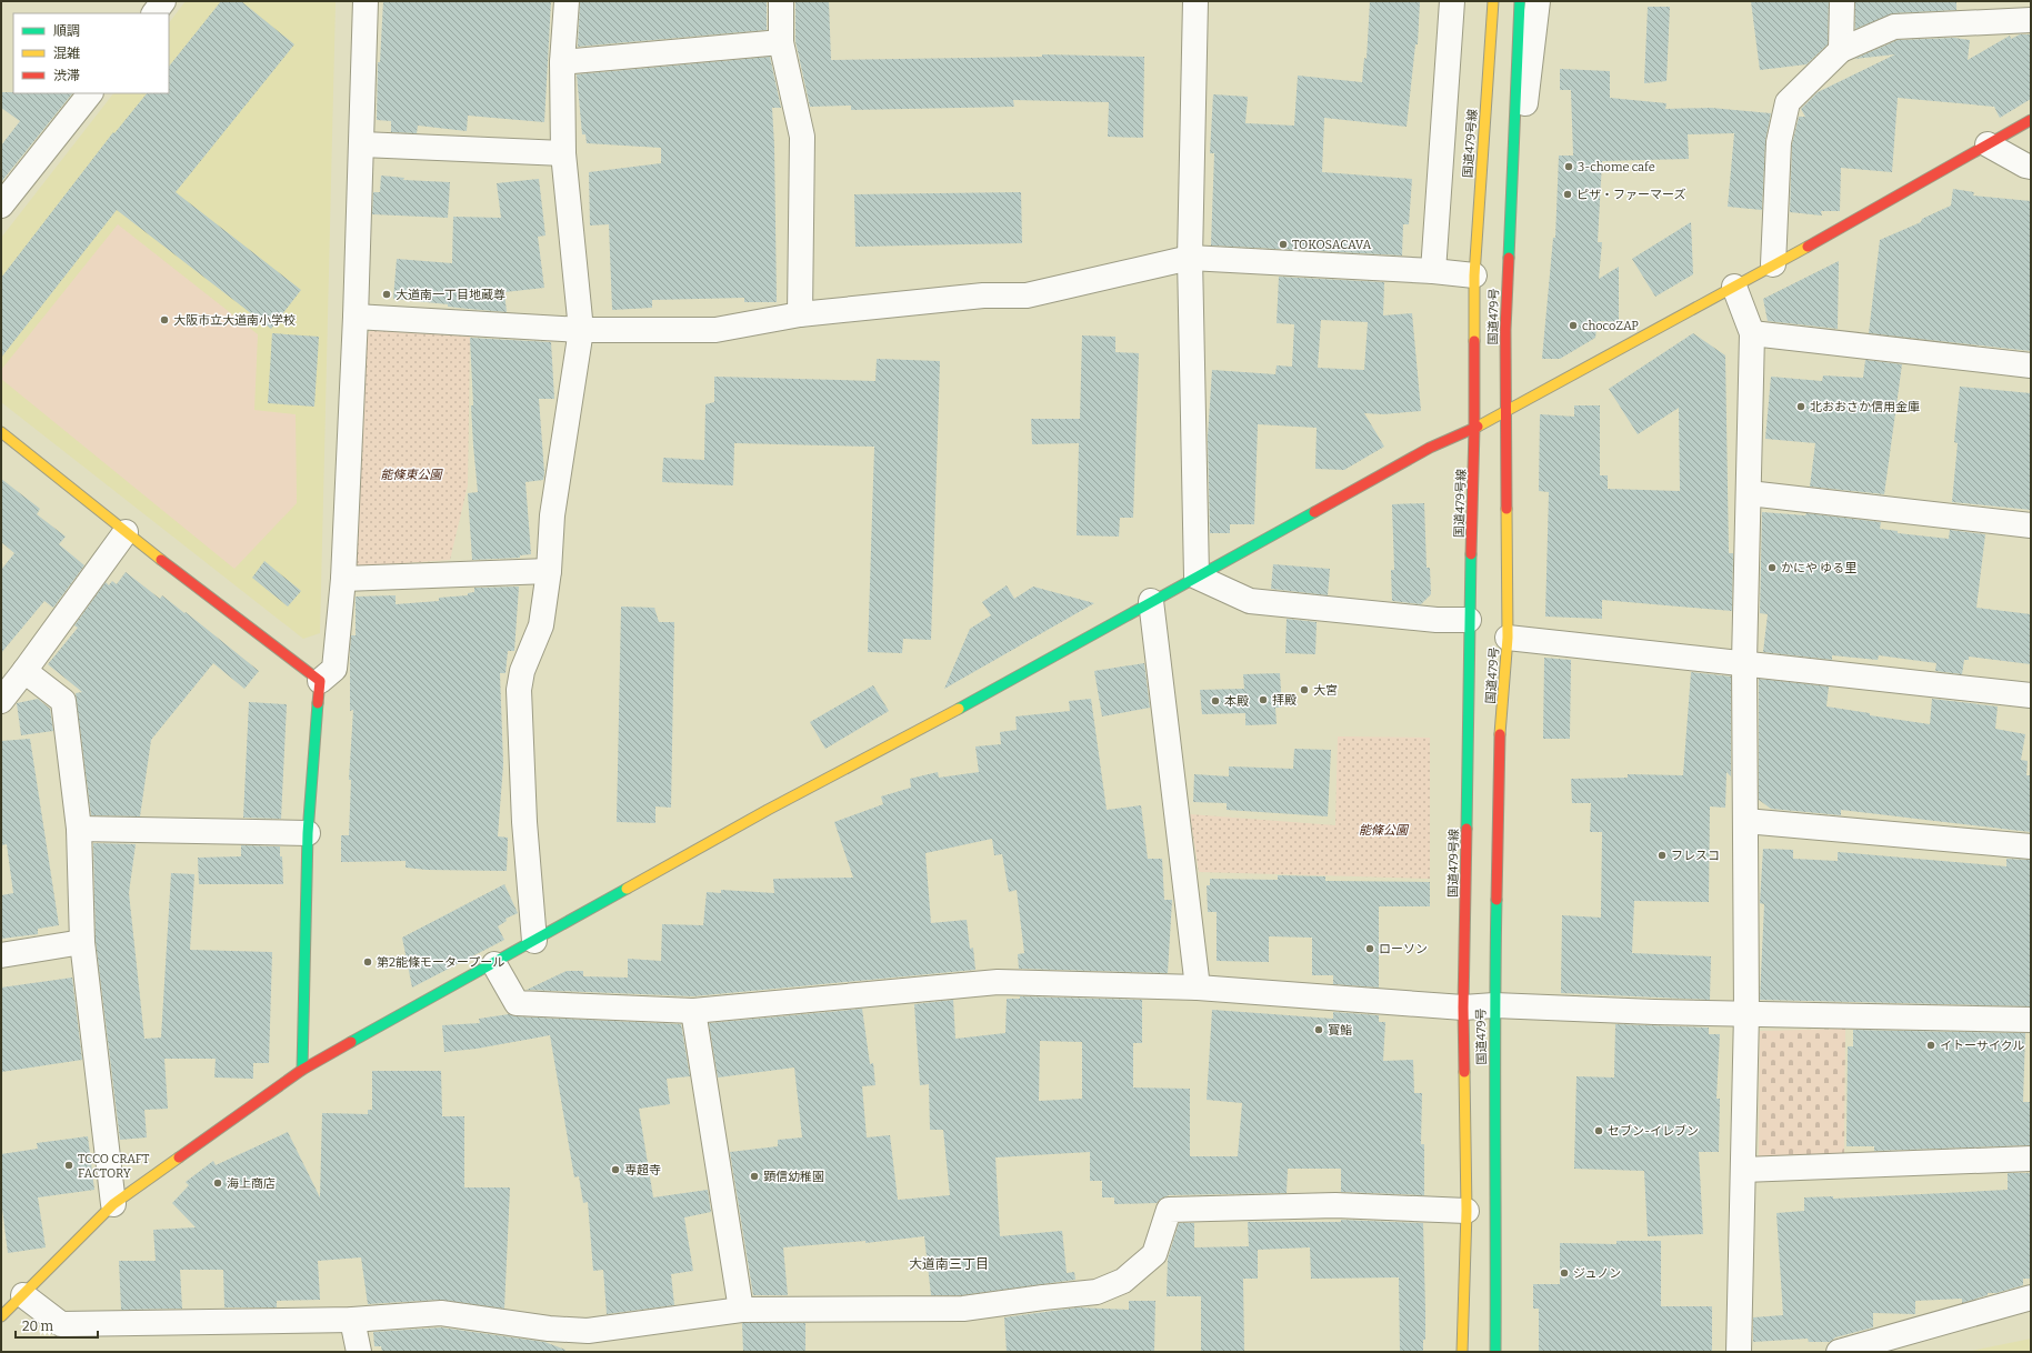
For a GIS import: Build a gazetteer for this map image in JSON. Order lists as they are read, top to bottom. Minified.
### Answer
{"streets":{"main road":["国道479号線","国道479号"]},"crossings":[["国道479号線","国道479号"]],"districts":["大道南三丁目"],"parks":["能條東公園","能條公園"],"places":["3-chome cafe","ピザ・ファーマーズ","TOKOSACAVA","大道南一丁目地蔵尊","大阪市立大道南小学校","chocoZAP","北おおさか信用金庫","かにや ゆる里","大宮","拝殿","本殿","フレスコ","ローソン","第2能條モータープール","寳鮨","イトーサイクル","セブン-イレブン","TCCO CRAFT FACTORY","専超寺","顕信幼稚園","海上商店","ジュノン"],"legend":["順調","混雑","渋滞"],"scale_bar":"20 m"}
